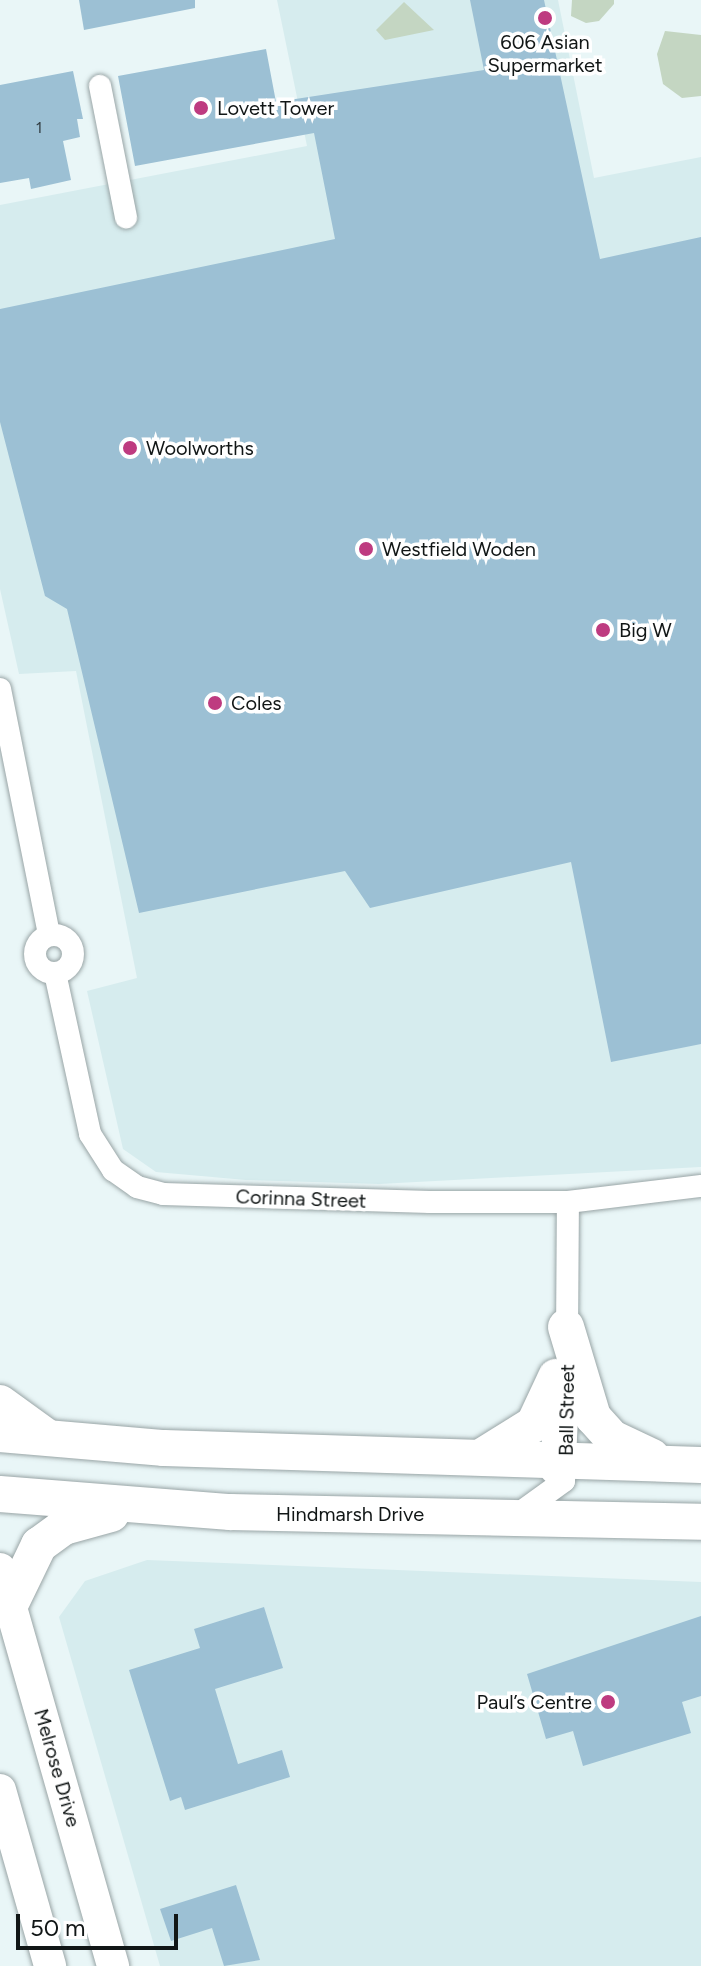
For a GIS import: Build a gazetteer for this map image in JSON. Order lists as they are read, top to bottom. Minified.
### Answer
{"streets":{"main road":["Hindmarsh Drive","Melrose Drive"],"street":["Corinna Street","Ball Street"]},"crossings":[["Corinna Street","Ball Street"]],"places":["606 Asian Supermarket","Lovett Tower","Woolworths","Westfield Woden","Big W","Coles","Paul’s Centre"],"house_numbers":["1"],"scale_bar":"50 m"}
